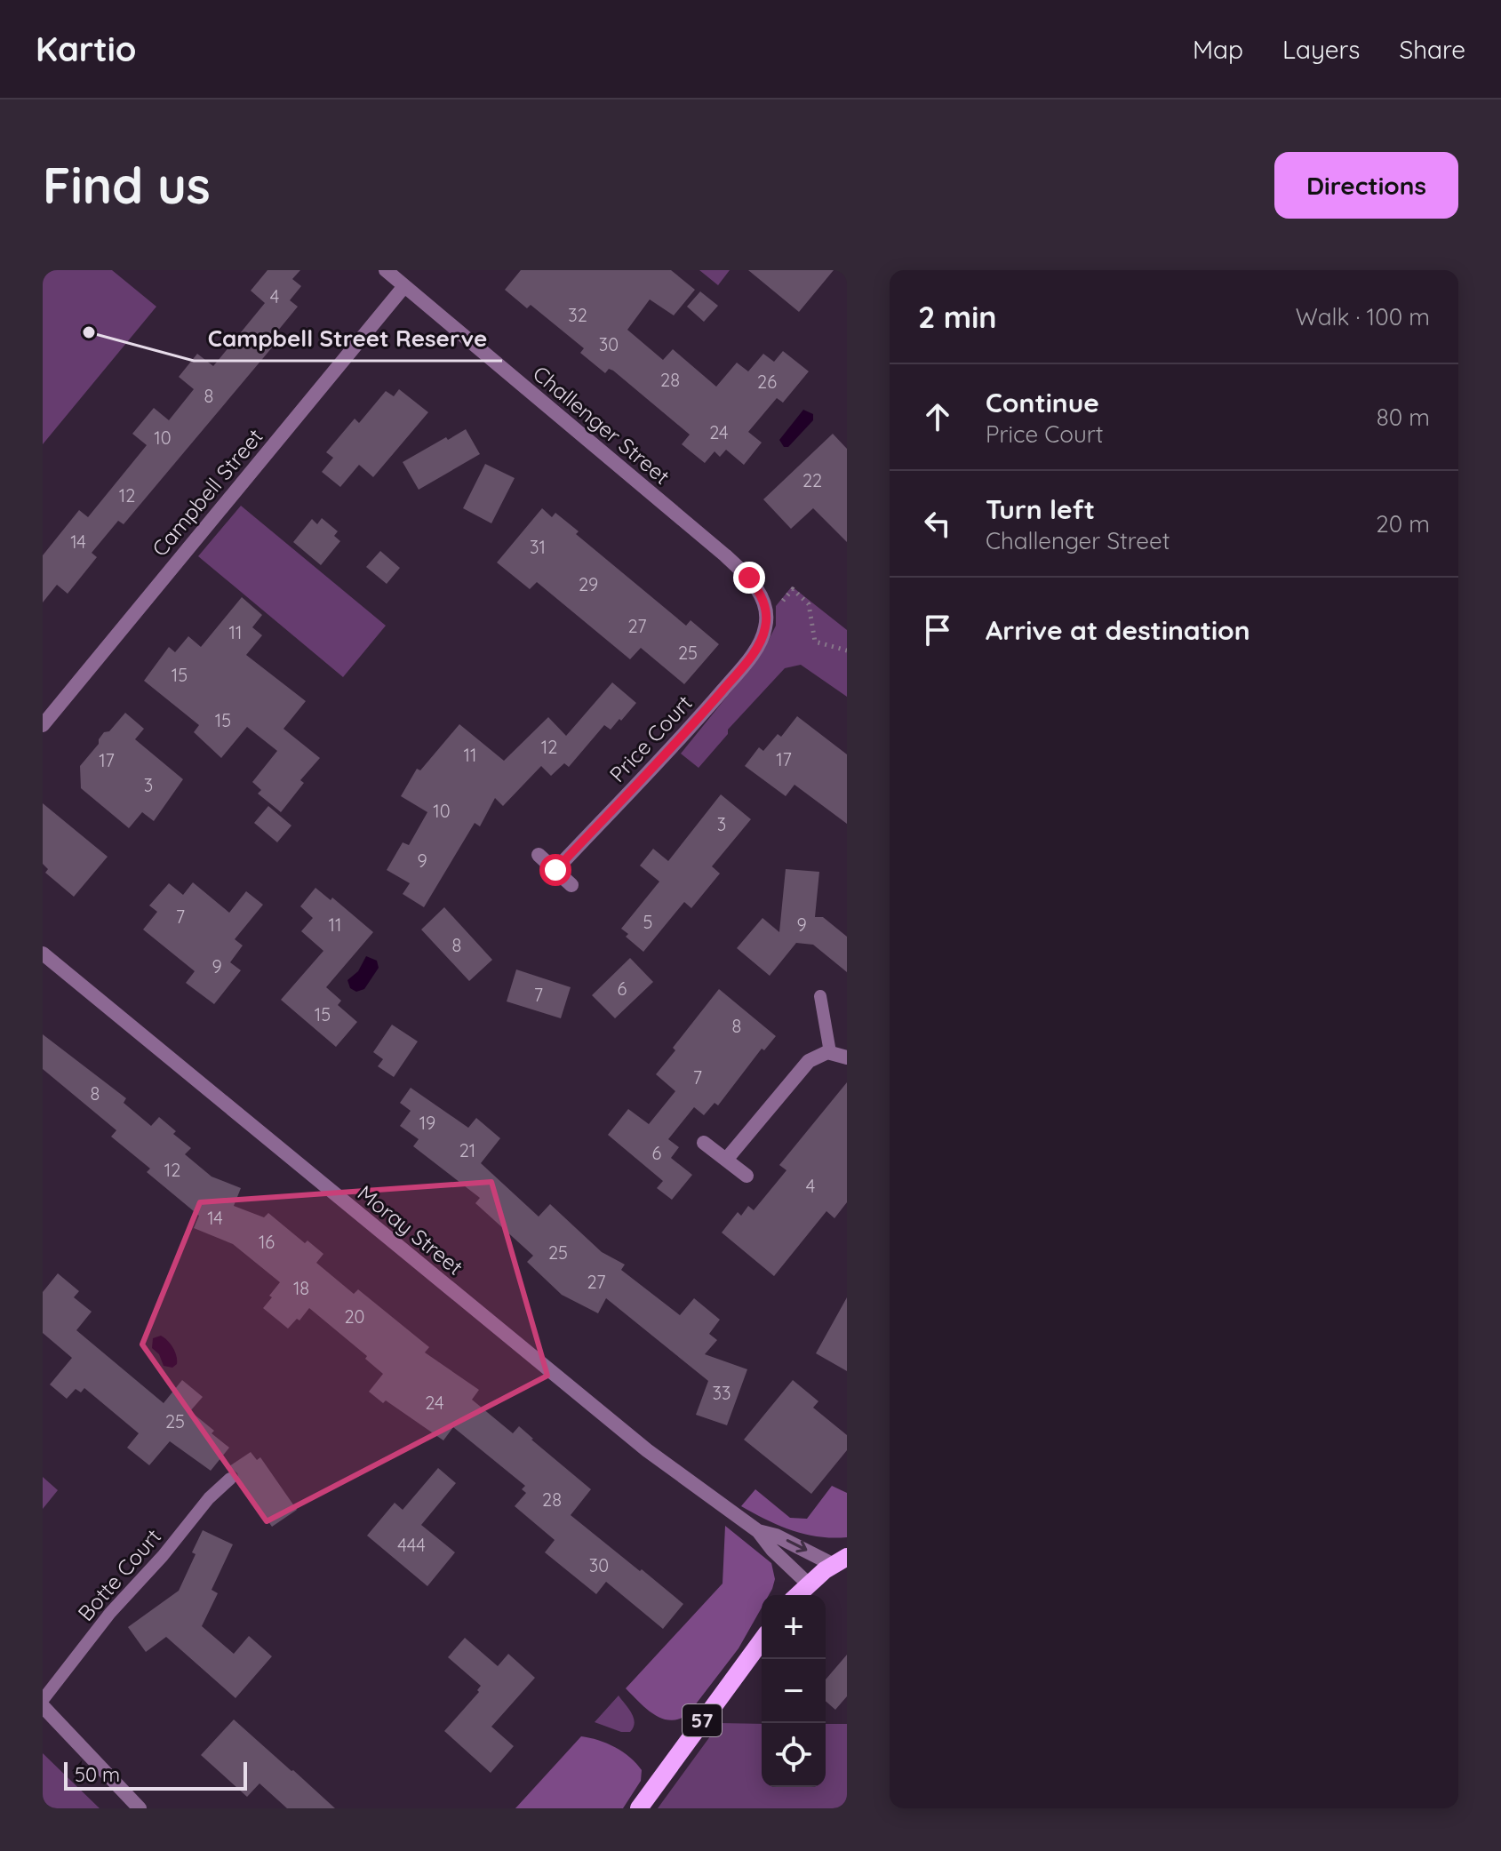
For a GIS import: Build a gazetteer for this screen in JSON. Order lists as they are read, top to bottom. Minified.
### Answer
{"streets":{"main road":["57"],"street":["Challenger Street","Campbell Street","Price Court","Moray Street"],"lane":["Botte Court"]},"crossings":[["Challenger Street","Campbell Street"],["Challenger Street","Price Court"]],"places":["Campbell Street Reserve"],"house_numbers":["4","32","30","28","26","8","24","10","22","12","14","31","29","27","11","25","15","15","12","11","17","17","3","10","3","9","7","5","11","9","8","9","6","7","15","8","7","8","19","21","6","12","4","14","16","25","27","18","20","33","24","25","28","444","30"],"scale_bar":"50 m","page":{"header":"Kartio","nav":["Map","Layers","Share"],"buttons":"Directions","title":"Find us","heading":["2 min","Walk · 100 m"],"list":[["Continue","Price Court","80 m"],["Turn left","Challenger Street","20 m"],"Arrive at destination"],"map_buttons":["+","−"],"scale":"50 m"}}
